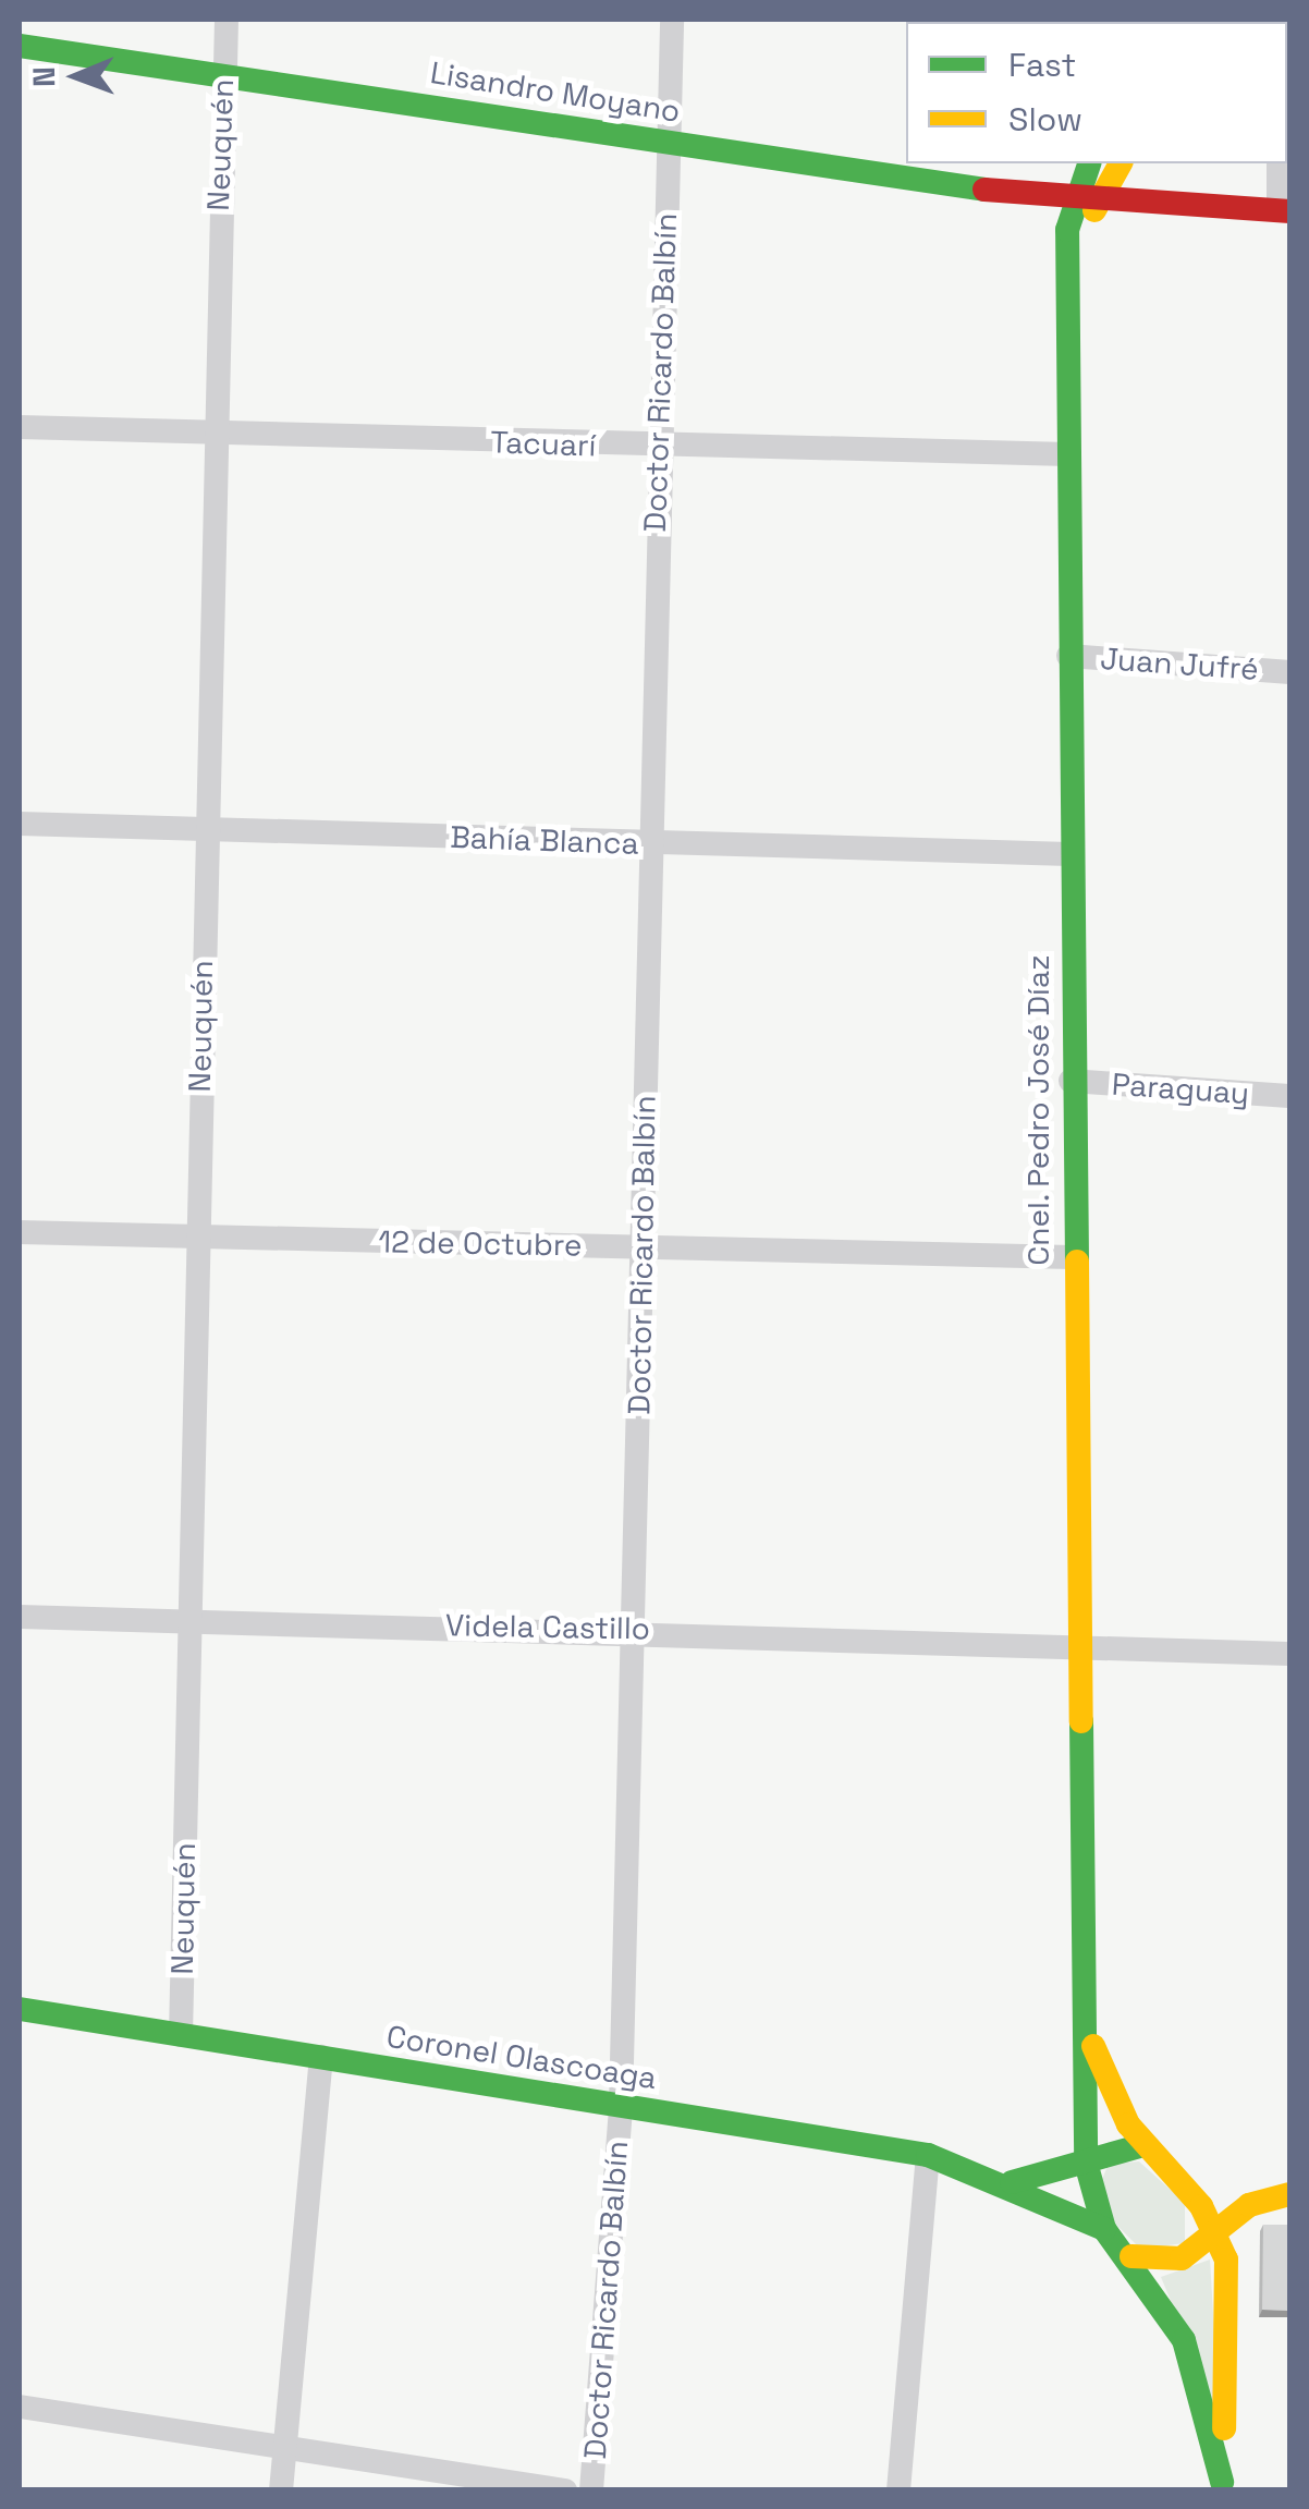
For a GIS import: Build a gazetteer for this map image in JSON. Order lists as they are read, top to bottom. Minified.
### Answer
{"streets":{"main road":["Lisandro Moyano","Cnel. Pedro José Díaz","Coronel Olascoaga"],"street":["Neuquén","Doctor Ricardo Balbín","Tacuarí","Juan Jufré","Bahía Blanca","Paraguay","12 de Octubre","Videla Castillo"]},"crossings":[["Lisandro Moyano","Neuquén"],["Lisandro Moyano","Doctor Ricardo Balbín"],["Lisandro Moyano","Cnel. Pedro José Díaz"],["Neuquén","Tacuarí"],["Neuquén","Bahía Blanca"],["Neuquén","12 de Octubre"],["Neuquén","Videla Castillo"],["Neuquén","Coronel Olascoaga"],["Doctor Ricardo Balbín","Tacuarí"],["Doctor Ricardo Balbín","Bahía Blanca"],["Doctor Ricardo Balbín","12 de Octubre"],["Doctor Ricardo Balbín","Videla Castillo"],["Doctor Ricardo Balbín","Coronel Olascoaga"],["Tacuarí","Cnel. Pedro José Díaz"],["Juan Jufré","Cnel. Pedro José Díaz"],["Bahía Blanca","Cnel. Pedro José Díaz"],["Paraguay","Cnel. Pedro José Díaz"],["Cnel. Pedro José Díaz","12 de Octubre"],["Cnel. Pedro José Díaz","Videla Castillo"],["Cnel. Pedro José Díaz","Coronel Olascoaga"]],"legend":["Fast","Slow"],"north":"left"}
